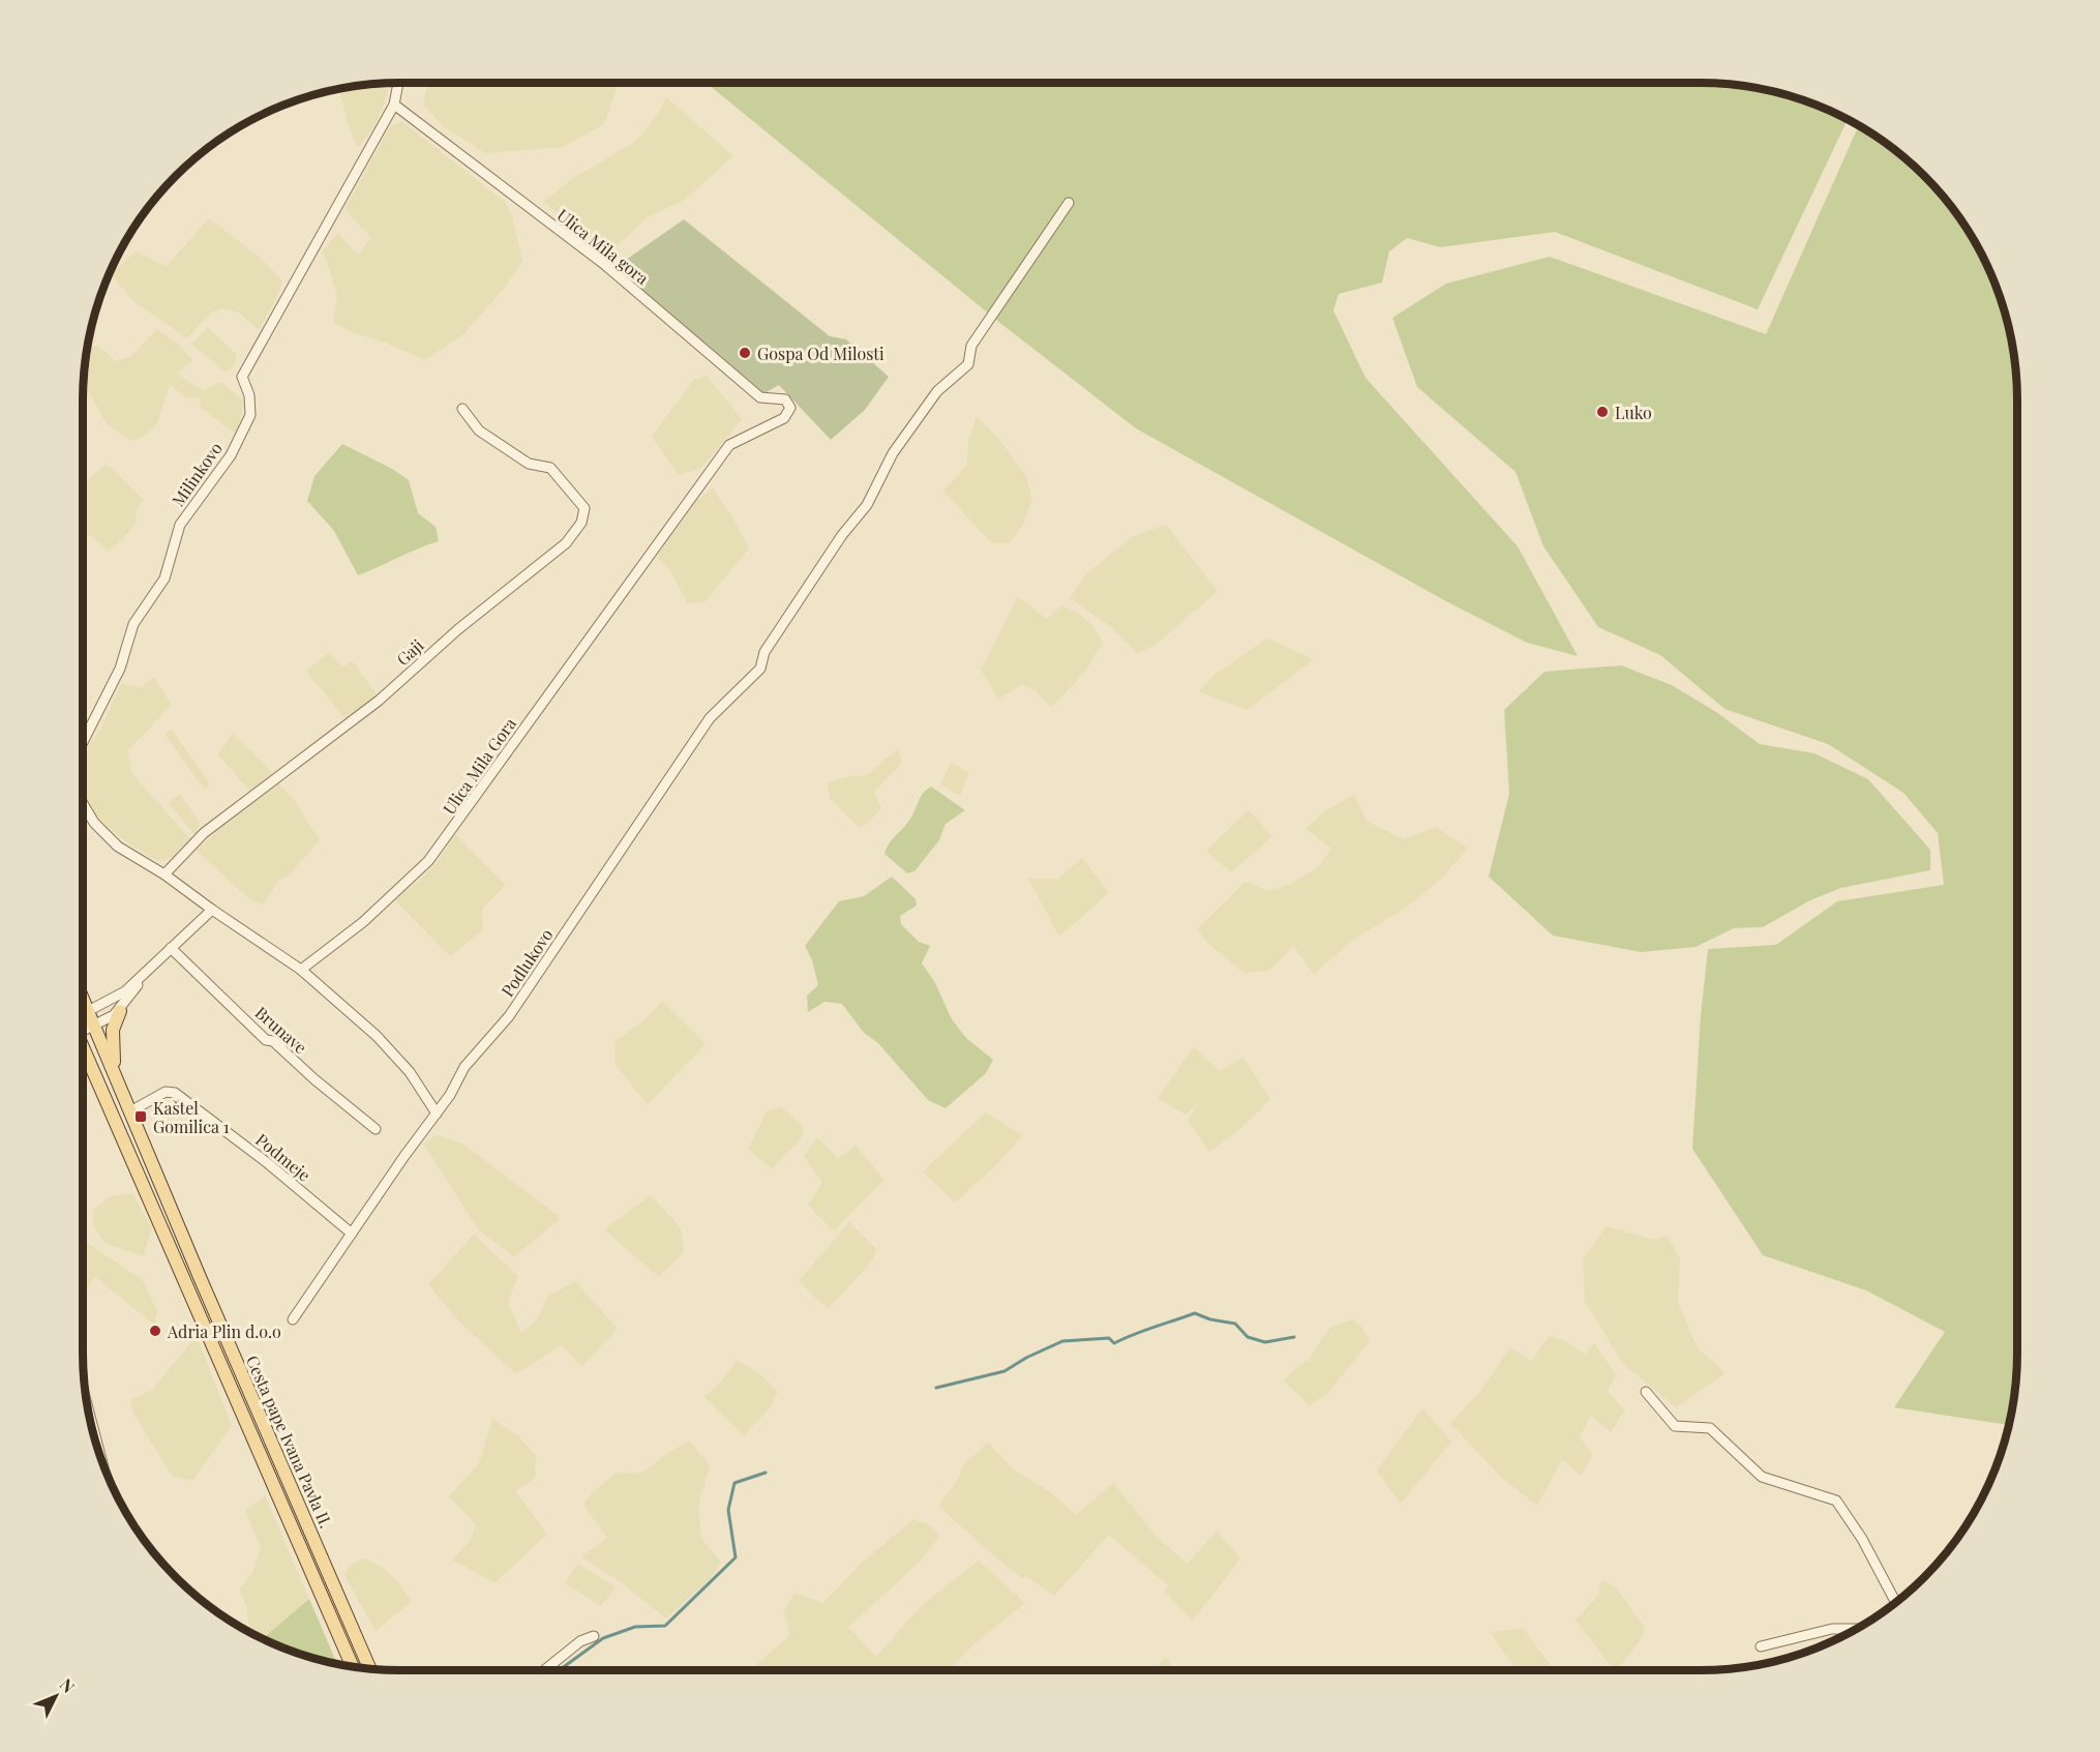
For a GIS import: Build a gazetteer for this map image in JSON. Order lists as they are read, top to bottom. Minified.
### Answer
{"streets":{"main road":["Cesta pape Ivana Pavla II."],"street":["Ulica Mila gora","Milinkovo","Gaji","Ulica Mila Gora","Podlukovo","Brunave","Podmeje"]},"crossings":[["Ulica Mila gora","Milinkovo"],["Ulica Mila gora","Ulica Mila Gora"],["Milinkovo","Gaji"],["Podlukovo","Podmeje"],["Podmeje","Cesta pape Ivana Pavla II."]],"places":{"other":["Gospa Od Milosti","Luko","Adria Plin d.o.o"],"transit":["Kaštel Gomilica 1"]},"north":"top right"}
